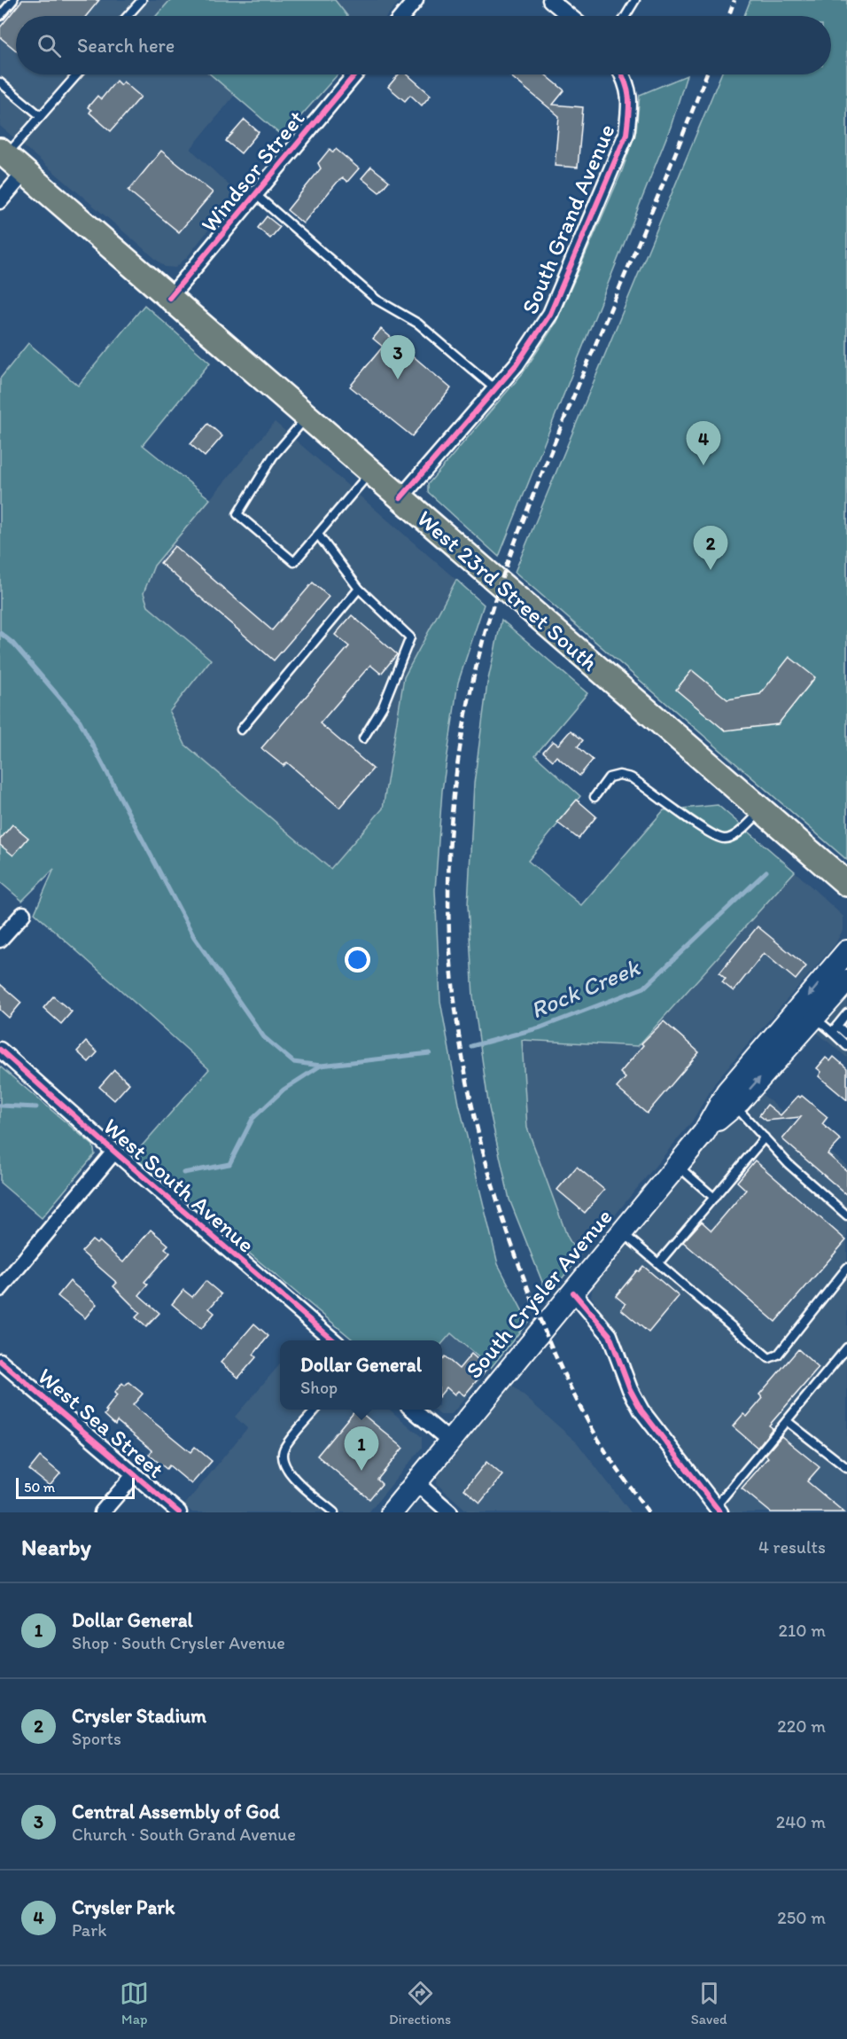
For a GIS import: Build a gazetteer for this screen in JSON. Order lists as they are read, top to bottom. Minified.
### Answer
{"streets":{"main road":["West 23rd Street South","South Crysler Avenue"],"street":["Windsor Street","South Grand Avenue","West South Avenue","West Sea Street"]},"crossings":[["Windsor Street","West 23rd Street South"],["South Grand Avenue","West 23rd Street South"]],"water":["Rock Creek"],"scale_bar":"50 m","page":{"search":"Search here","pins":["3","4","2","1"],"popup":["Dollar General","Shop"],"scale":"50 m","heading":["Nearby","4 results"],"list":[{"mark":"1","name":"Dollar General","note":"Shop · South Crysler Avenue","value":"210 m"},{"mark":"2","name":"Crysler Stadium","note":"Sports","value":"220 m"},{"mark":"3","name":"Central Assembly of God","note":"Church · South Grand Avenue","value":"240 m"},{"mark":"4","name":"Crysler Park","note":"Park","value":"250 m"}],"nav":["Map","Directions","Saved"]}}
